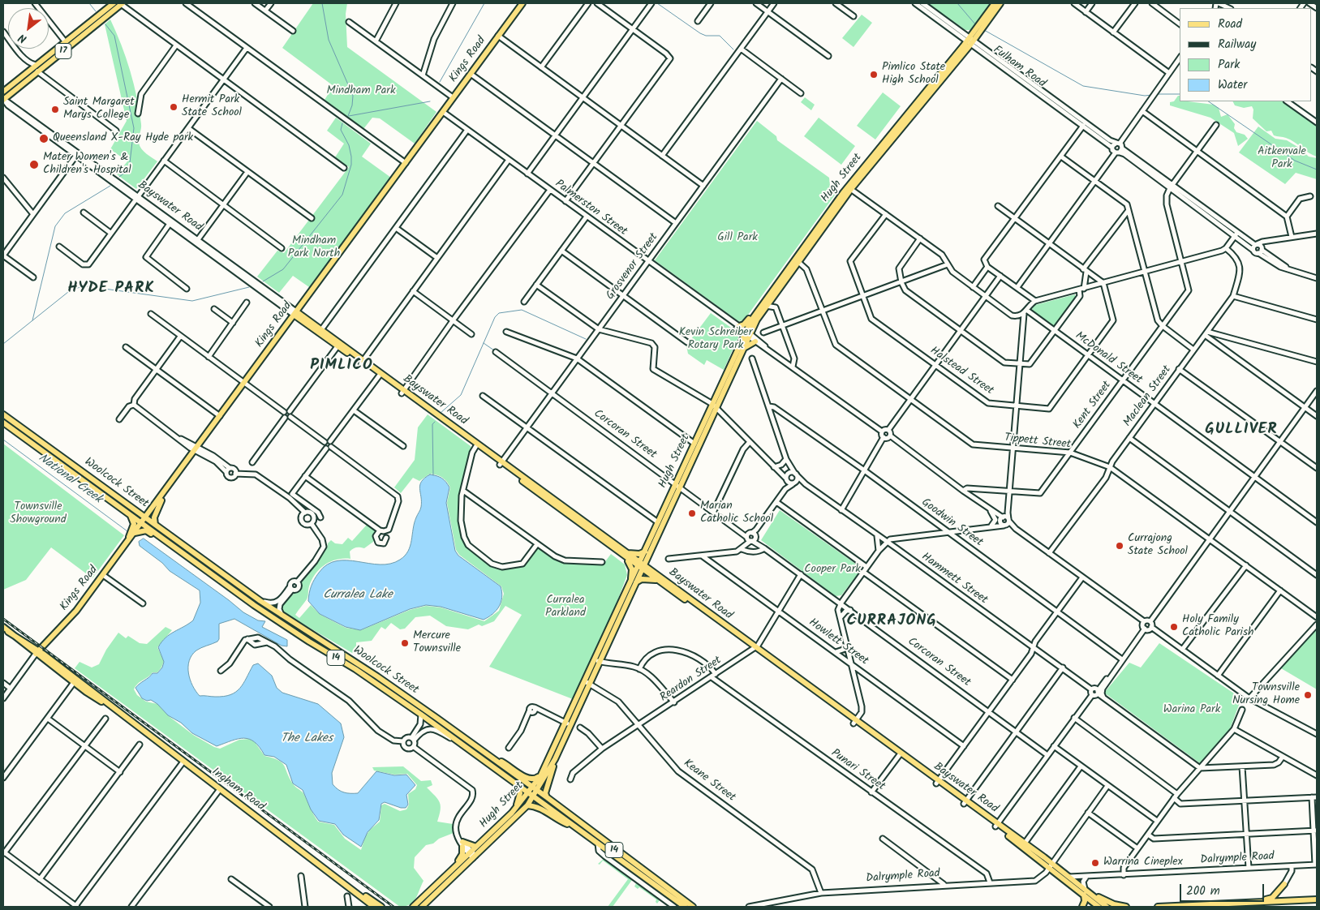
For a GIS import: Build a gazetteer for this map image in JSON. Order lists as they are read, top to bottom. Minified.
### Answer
{"streets":{"main road":["17","Kings Road","Hugh Street","Bayswater Road","Woolcock Street","14","Ingham Road"],"street":["Fulham Road","Palmerston Street","Grosvenor Street","McDonald Street","Halstead Street","Maclean Street","Kent Street","Corcoran Street","Tippett Street","Goodwin Street","Hammett Street","Howlett Street","Reardon Street","Punari Street","Keane Street","Dalrymple Road"]},"crossings":[["17","Bayswater Road"],["Kings Road","Bayswater Road"],["Kings Road","Palmerston Street"],["Kings Road","Woolcock Street"],["Kings Road","Ingham Road"],["Fulham Road","Hugh Street"],["Hugh Street","Bayswater Road"],["Hugh Street","Palmerston Street"],["Hugh Street","Corcoran Street"],["Hugh Street","Tippett Street"],["Hugh Street","Woolcock Street"],["Hugh Street","Keane Street"],["Bayswater Road","Grosvenor Street"],["Bayswater Road","Reardon Street"],["Bayswater Road","Dalrymple Road"],["Palmerston Street","Grosvenor Street"],["Grosvenor Street","Corcoran Street"],["McDonald Street","Halstead Street"],["McDonald Street","Maclean Street"],["McDonald Street","Kent Street"],["Maclean Street","Tippett Street"],["Kent Street","Tippett Street"],["Corcoran Street","Reardon Street"],["Howlett Street","Reardon Street"],["Reardon Street","Punari Street"],["Reardon Street","Keane Street"],["Punari Street","Dalrymple Road"],["Keane Street","Dalrymple Road"]],"districts":["HYDE PARK","PIMLICO","GULLIVER","CURRAJONG"],"water":["National Creek","Curralea Lake","The Lakes"],"parks":["Mindham Park","Aitkenvale Park","Gill Park","Mindham Park North","Kevin Schreiber Rotary Park","Townsville Showground","Cooper Park","Curralea Parkland","Warina Park"],"places":["Pimlico State High School","Hermit Park State School","Saint Margaret Marys College","Queensland X-Ray Hyde park","Mater Women's & Children's Hospital","Marian Catholic School","Currajong State School","Holy Family Catholic Parish","Mercure Townsville","Townsville Nursing Home","Warrina Cineplex"],"legend":["Road","Railway","Park","Water"],"scale_bar":"200 m","north":"bottom left"}
